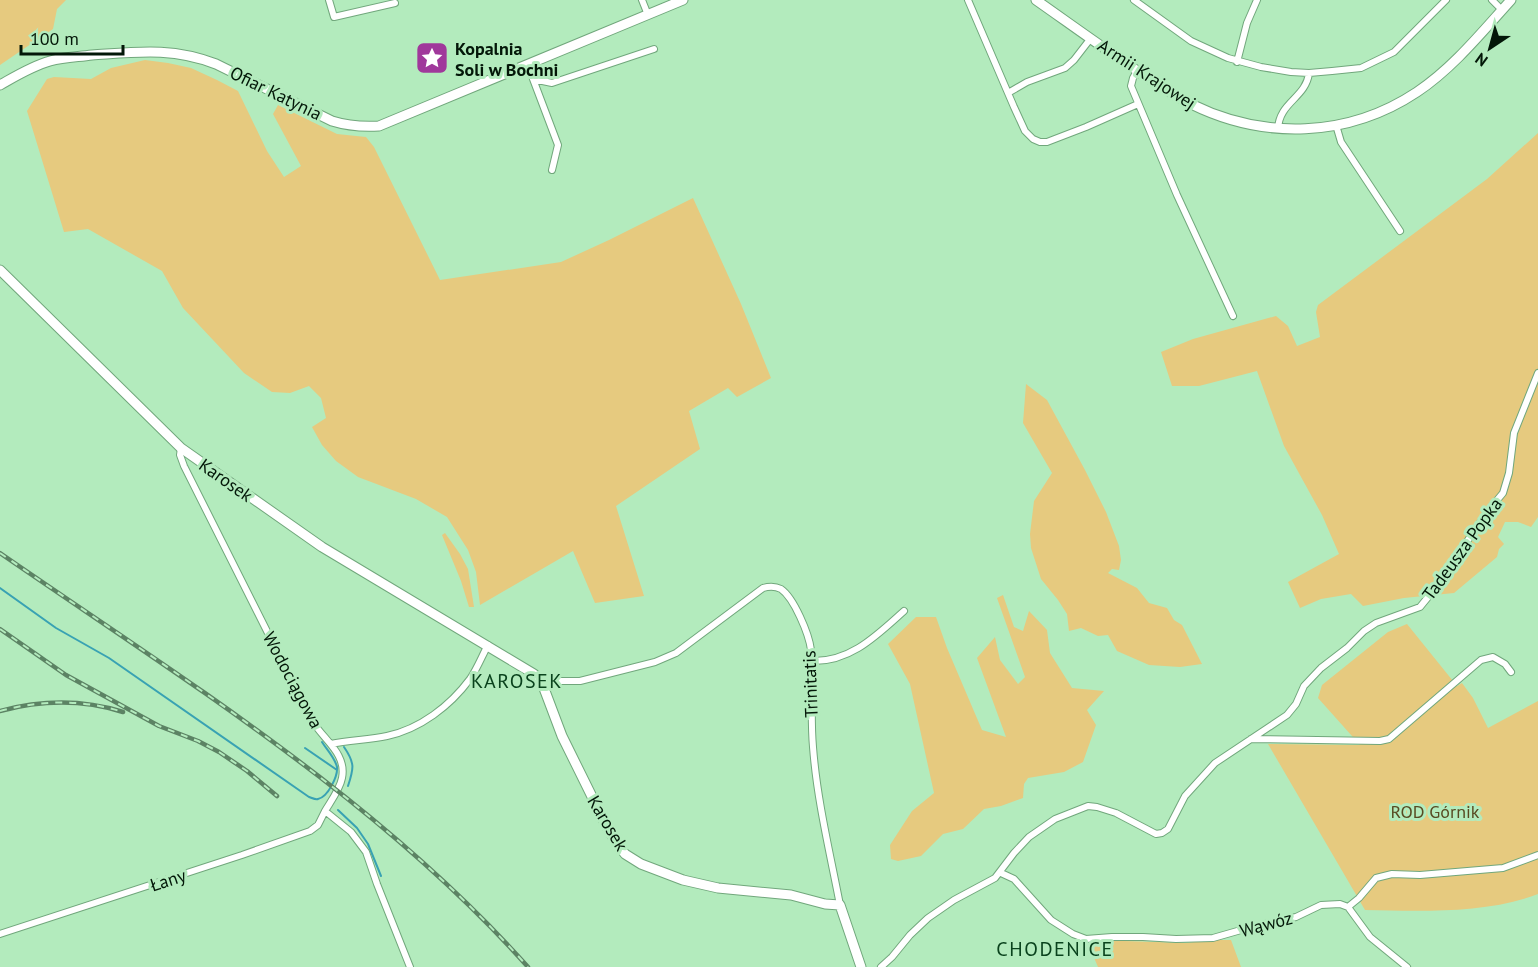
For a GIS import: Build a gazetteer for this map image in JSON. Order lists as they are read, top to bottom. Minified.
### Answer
{"streets":{"main road":["Armii Krajowej","Ofiar Katynia","Karosek"],"street":["Tadeusza Popka","Wodociągowa","Trinitatis","Łany","Wąwóz"]},"crossings":[["Karosek","Wodociągowa"],["Karosek","Trinitatis"],["Tadeusza Popka","Wąwóz"],["Wodociągowa","Łany"]],"districts":["KAROSEK","CHODENICE"],"parks":["ROD Górnik"],"places":{"place":["Kopalnia Soli w Bochni"]},"scale_bar":"100 m","north":"bottom left"}
